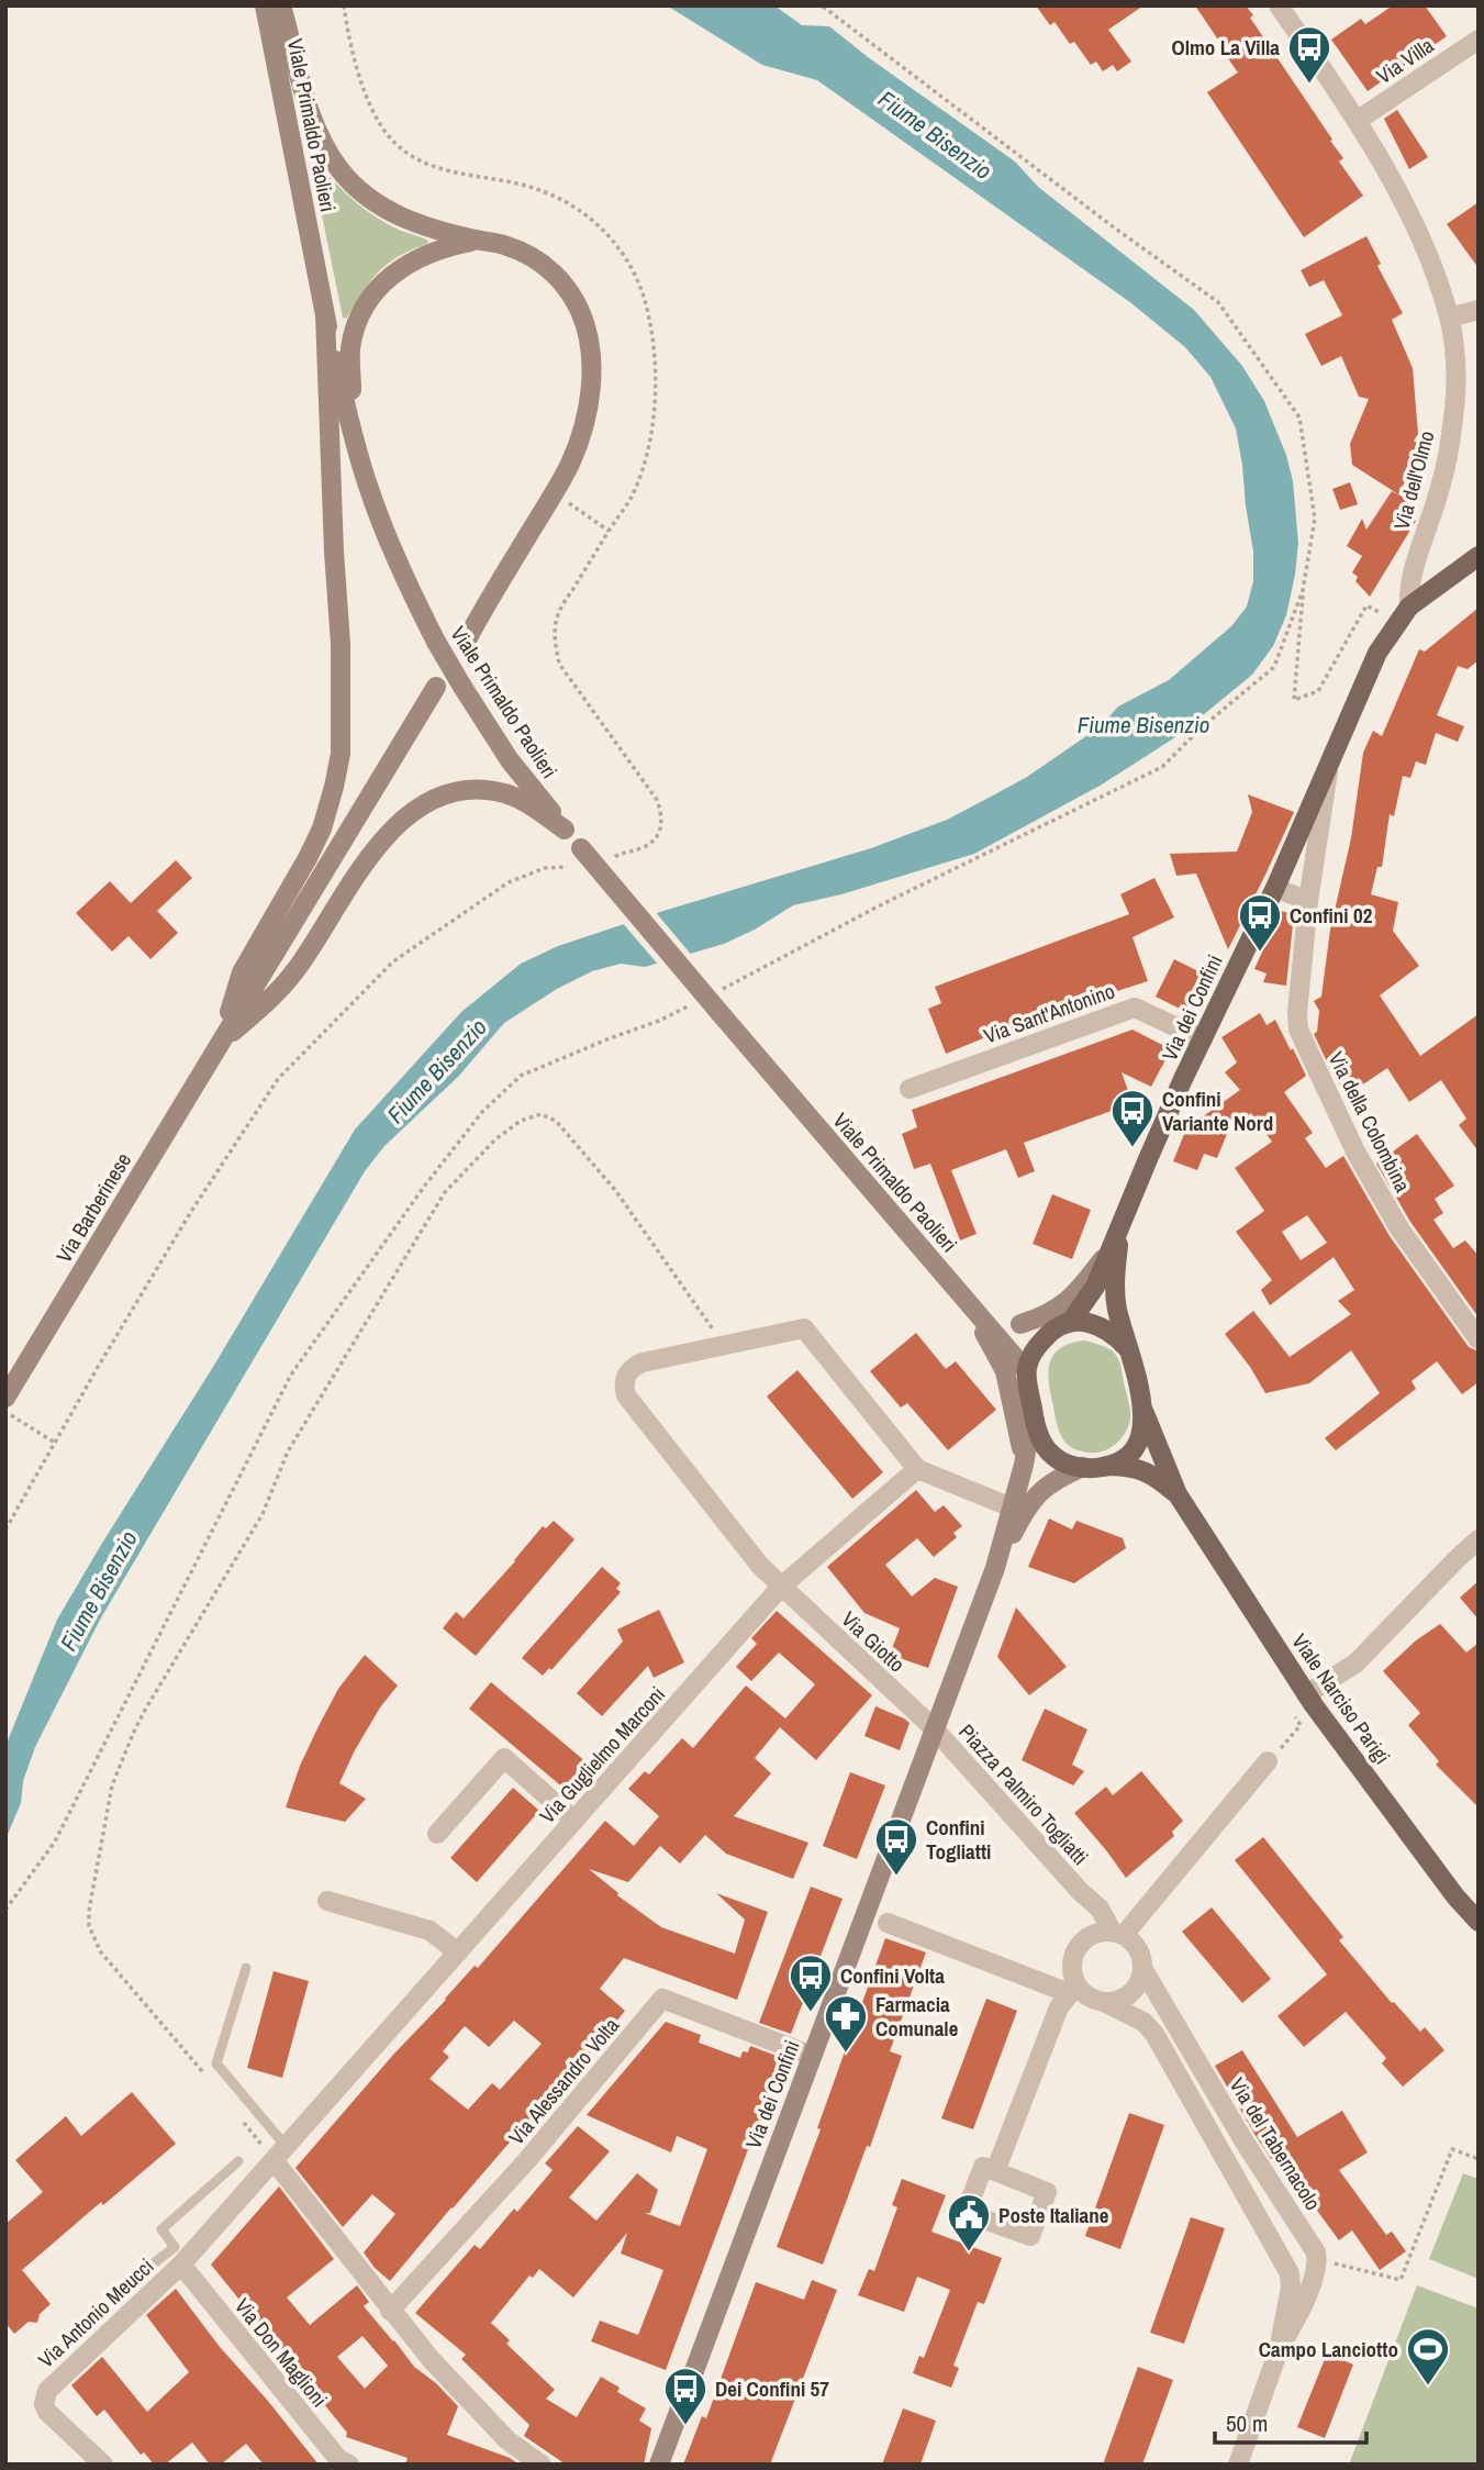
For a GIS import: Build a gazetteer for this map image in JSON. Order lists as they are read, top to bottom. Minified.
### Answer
{"streets":{"main road":["Viale Primaldo Paolieri","Via dei Confini","Via Barberinese","Viale Narciso Parigi"],"street":["Via Villa","Via dell'Olmo","Via Sant'Antonino","Via della Colombina","Via Giotto","Via Guglielmo Marconi","Piazza Palmiro Togliatti","Via Alessandro Volta","Via del Tabernacolo","Via Antonio Meucci","Via Don Maglioni"]},"crossings":[["Via Villa","Via dell'Olmo"],["Viale Primaldo Paolieri","Via dei Confini"],["Viale Primaldo Paolieri","Viale Narciso Parigi"],["Via dei Confini","Via Sant'Antonino"],["Via dei Confini","Via Giotto"],["Via dei Confini","Viale Narciso Parigi"],["Via dei Confini","Piazza Palmiro Togliatti"],["Via dei Confini","Via Alessandro Volta"],["Via Giotto","Via Guglielmo Marconi"],["Via Giotto","Piazza Palmiro Togliatti"],["Via Guglielmo Marconi","Via Antonio Meucci"],["Via Guglielmo Marconi","Via Don Maglioni"],["Piazza Palmiro Togliatti","Via del Tabernacolo"],["Via Antonio Meucci","Via Don Maglioni"]],"water":["Fiume Bisenzio"],"places":{"bus stop":["Olmo La Villa","Confini 02","Confini Variante Nord","Confini Togliatti","Confini Volta","Dei Confini 57"],"pharmacy":["Farmacia Comunale"],"public building":["Poste Italiane"],"sports":["Campo Lanciotto"]},"scale_bar":"50 m"}
